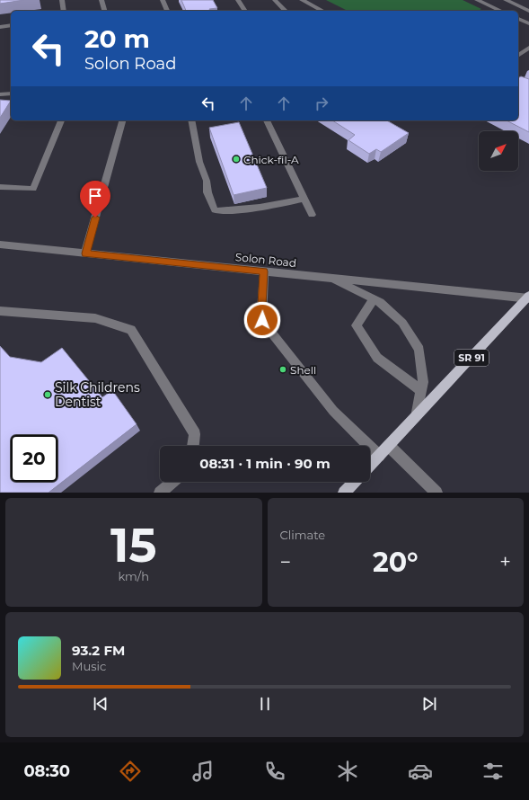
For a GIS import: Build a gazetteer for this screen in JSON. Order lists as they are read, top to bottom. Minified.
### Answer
{"streets":{"main road":["SR 91"],"street":["Solon Road"]},"crossings":[["Solon Road","SR 91"]],"places":["Chick-fil-A","Shell","Silk Childrens Dentist"],"north":"top right","page":{"turn":["20 m","Solon Road"],"limit":"20","trip":"08:31 · 1 min · 90 m","tile":[["15","km/h"],"Climate"],"heat":["−","20°","+"],"song":["93.2 FM","Music"],"tabs":"08:30"}}
